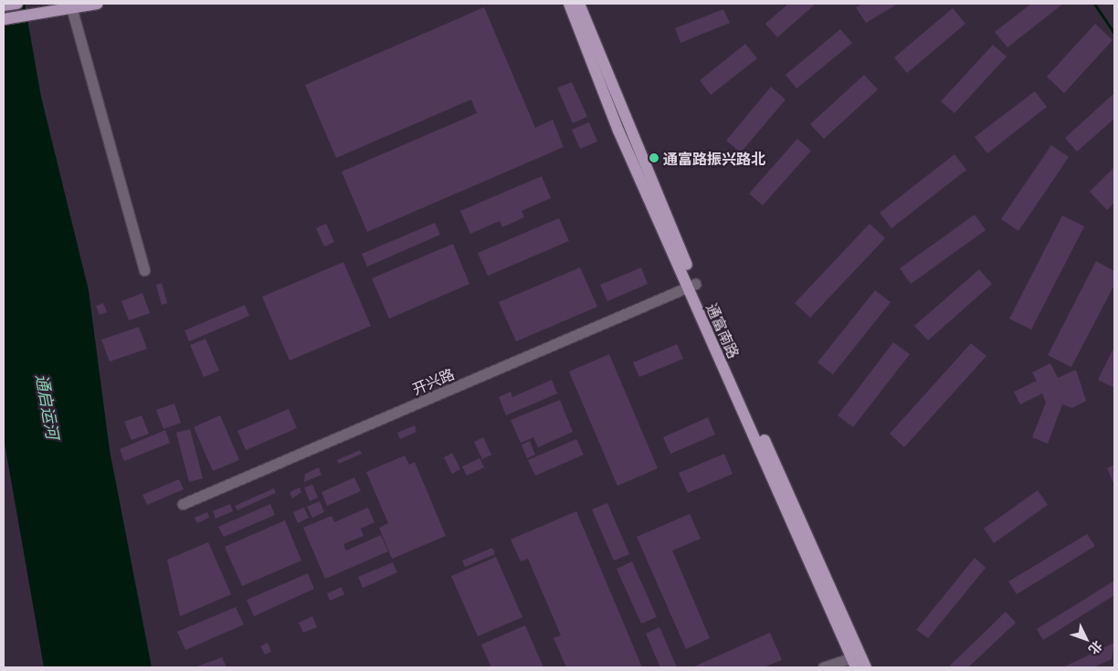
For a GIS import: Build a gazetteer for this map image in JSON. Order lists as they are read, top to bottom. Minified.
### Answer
{"streets":{"main road":["通富南路"],"street":["开兴路"]},"crossings":[["通富南路","开兴路"]],"water":["通启运河"],"places":["通富路振兴路北"],"north":"bottom right"}
